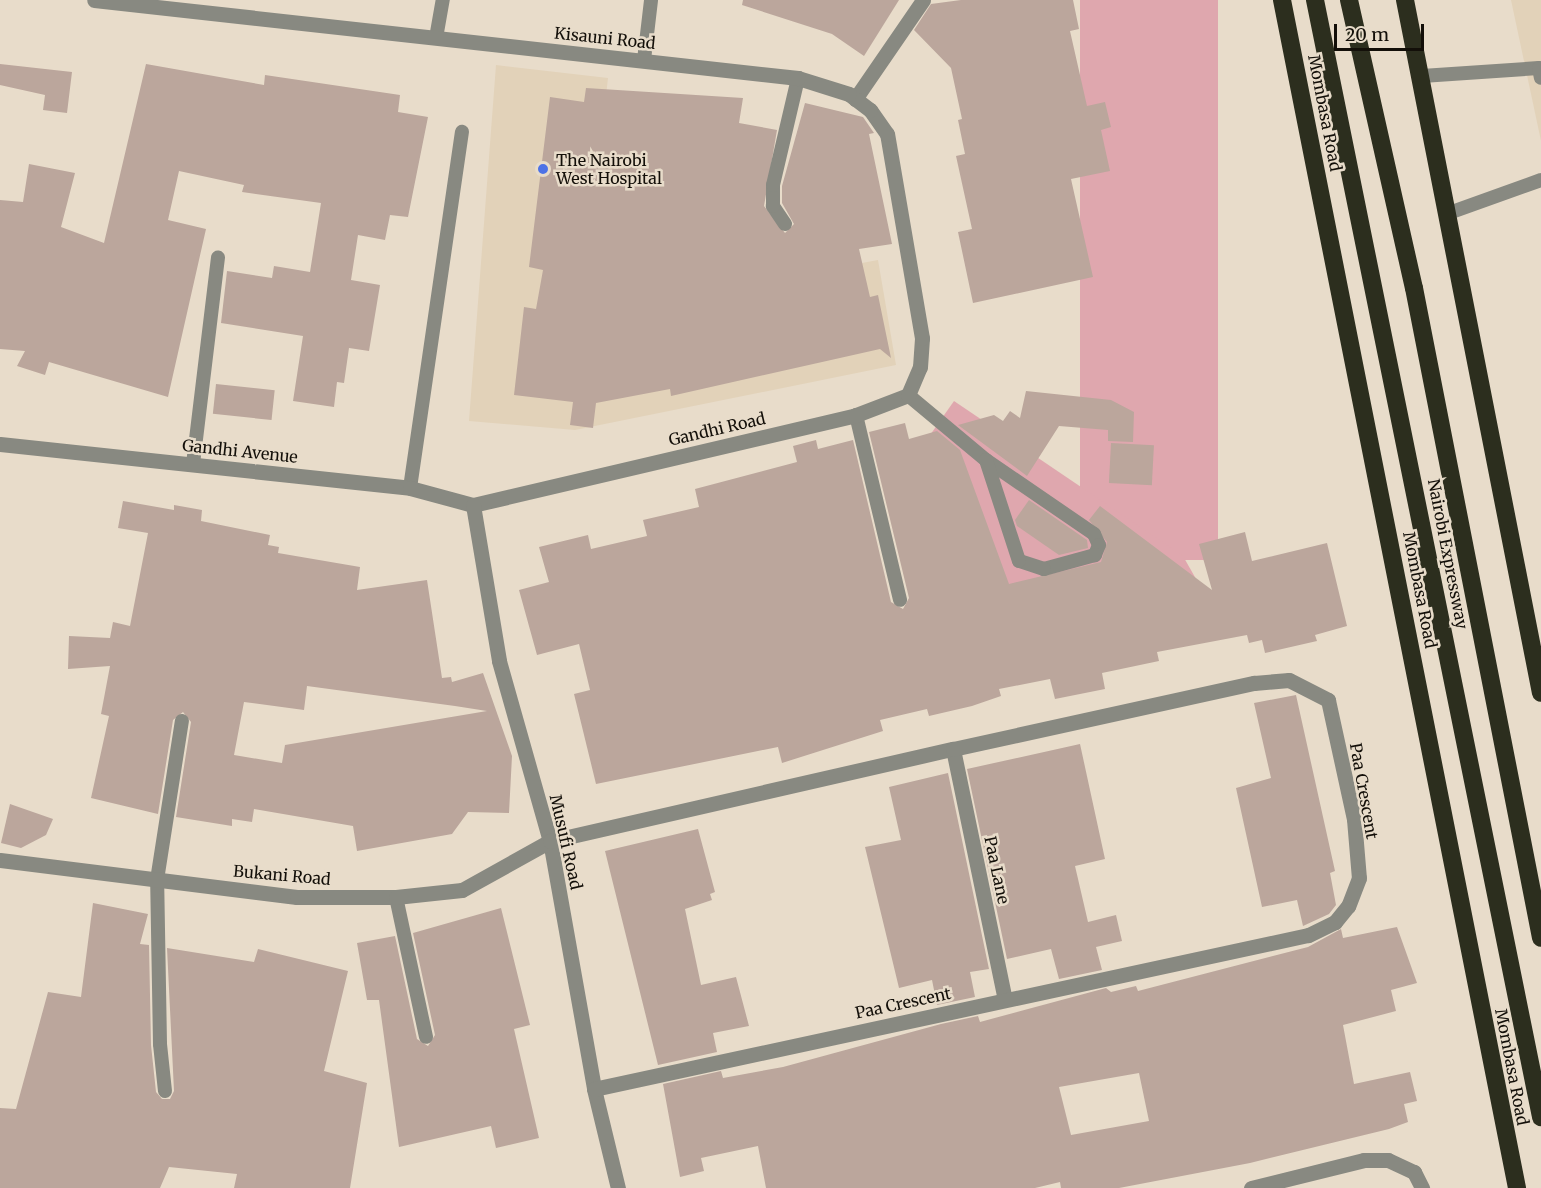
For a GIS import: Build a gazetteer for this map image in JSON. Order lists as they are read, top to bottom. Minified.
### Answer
{"streets":{"highway":["Mombasa Road","Nairobi Expressway"],"street":["Kisauni Road","Gandhi Road","Gandhi Avenue","Paa Crescent","Musufi Road","Paa Lane","Bukani Road"]},"crossings":[["Kisauni Road","Gandhi Road"],["Gandhi Road","Gandhi Avenue"],["Gandhi Road","Musufi Road"],["Gandhi Avenue","Musufi Road"],["Paa Crescent","Musufi Road"],["Paa Crescent","Paa Lane"],["Paa Crescent","Bukani Road"],["Musufi Road","Bukani Road"]],"places":["The Nairobi West Hospital"],"scale_bar":"20 m"}
